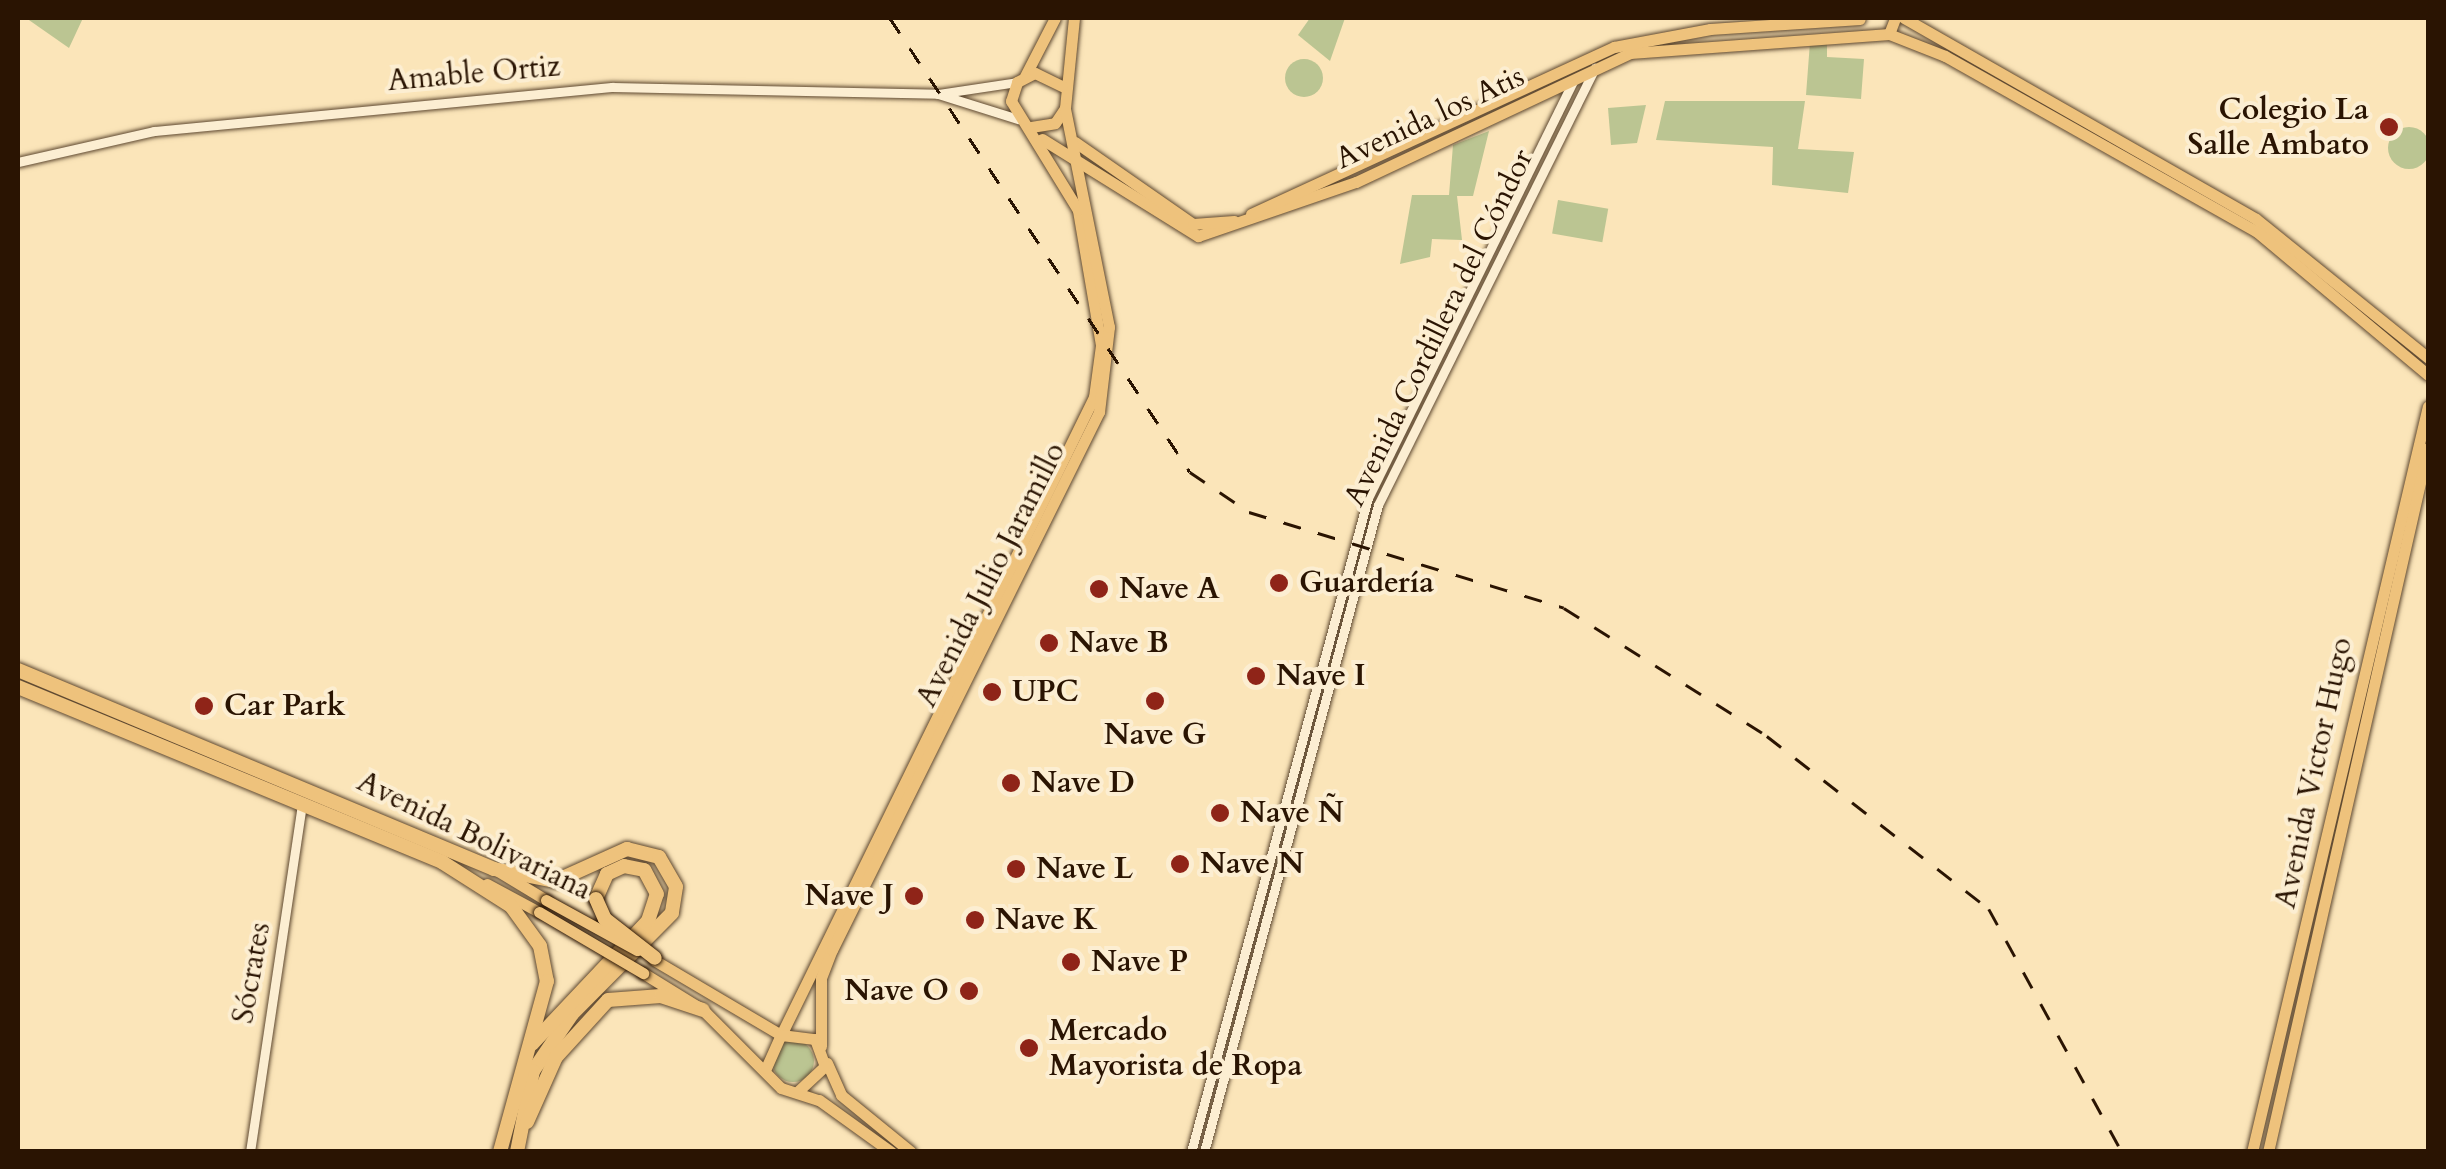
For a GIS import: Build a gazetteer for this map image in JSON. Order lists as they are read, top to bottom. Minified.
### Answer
{"streets":{"highway":["Avenida Bolivariana"],"main road":["Avenida los Atis","Avenida Julio Jaramillo","Avenida Victor Hugo"],"street":["Amable Ortiz","Avenida Cordillera del Cóndor","Sócrates"]},"crossings":[["Amable Ortiz","Avenida Julio Jaramillo"],["Avenida los Atis","Avenida Cordillera del Cóndor"],["Avenida los Atis","Avenida Julio Jaramillo"],["Avenida Julio Jaramillo","Avenida Bolivariana"],["Avenida Bolivariana","Sócrates"]],"places":["Colegio La Salle Ambato","Guardería","Nave A","Nave B","Nave I","UPC","Nave G","Car Park","Nave D","Nave Ñ","Nave N","Nave L","Nave J","Nave K","Nave P","Nave O","Mercado Mayorista de Ropa"]}
